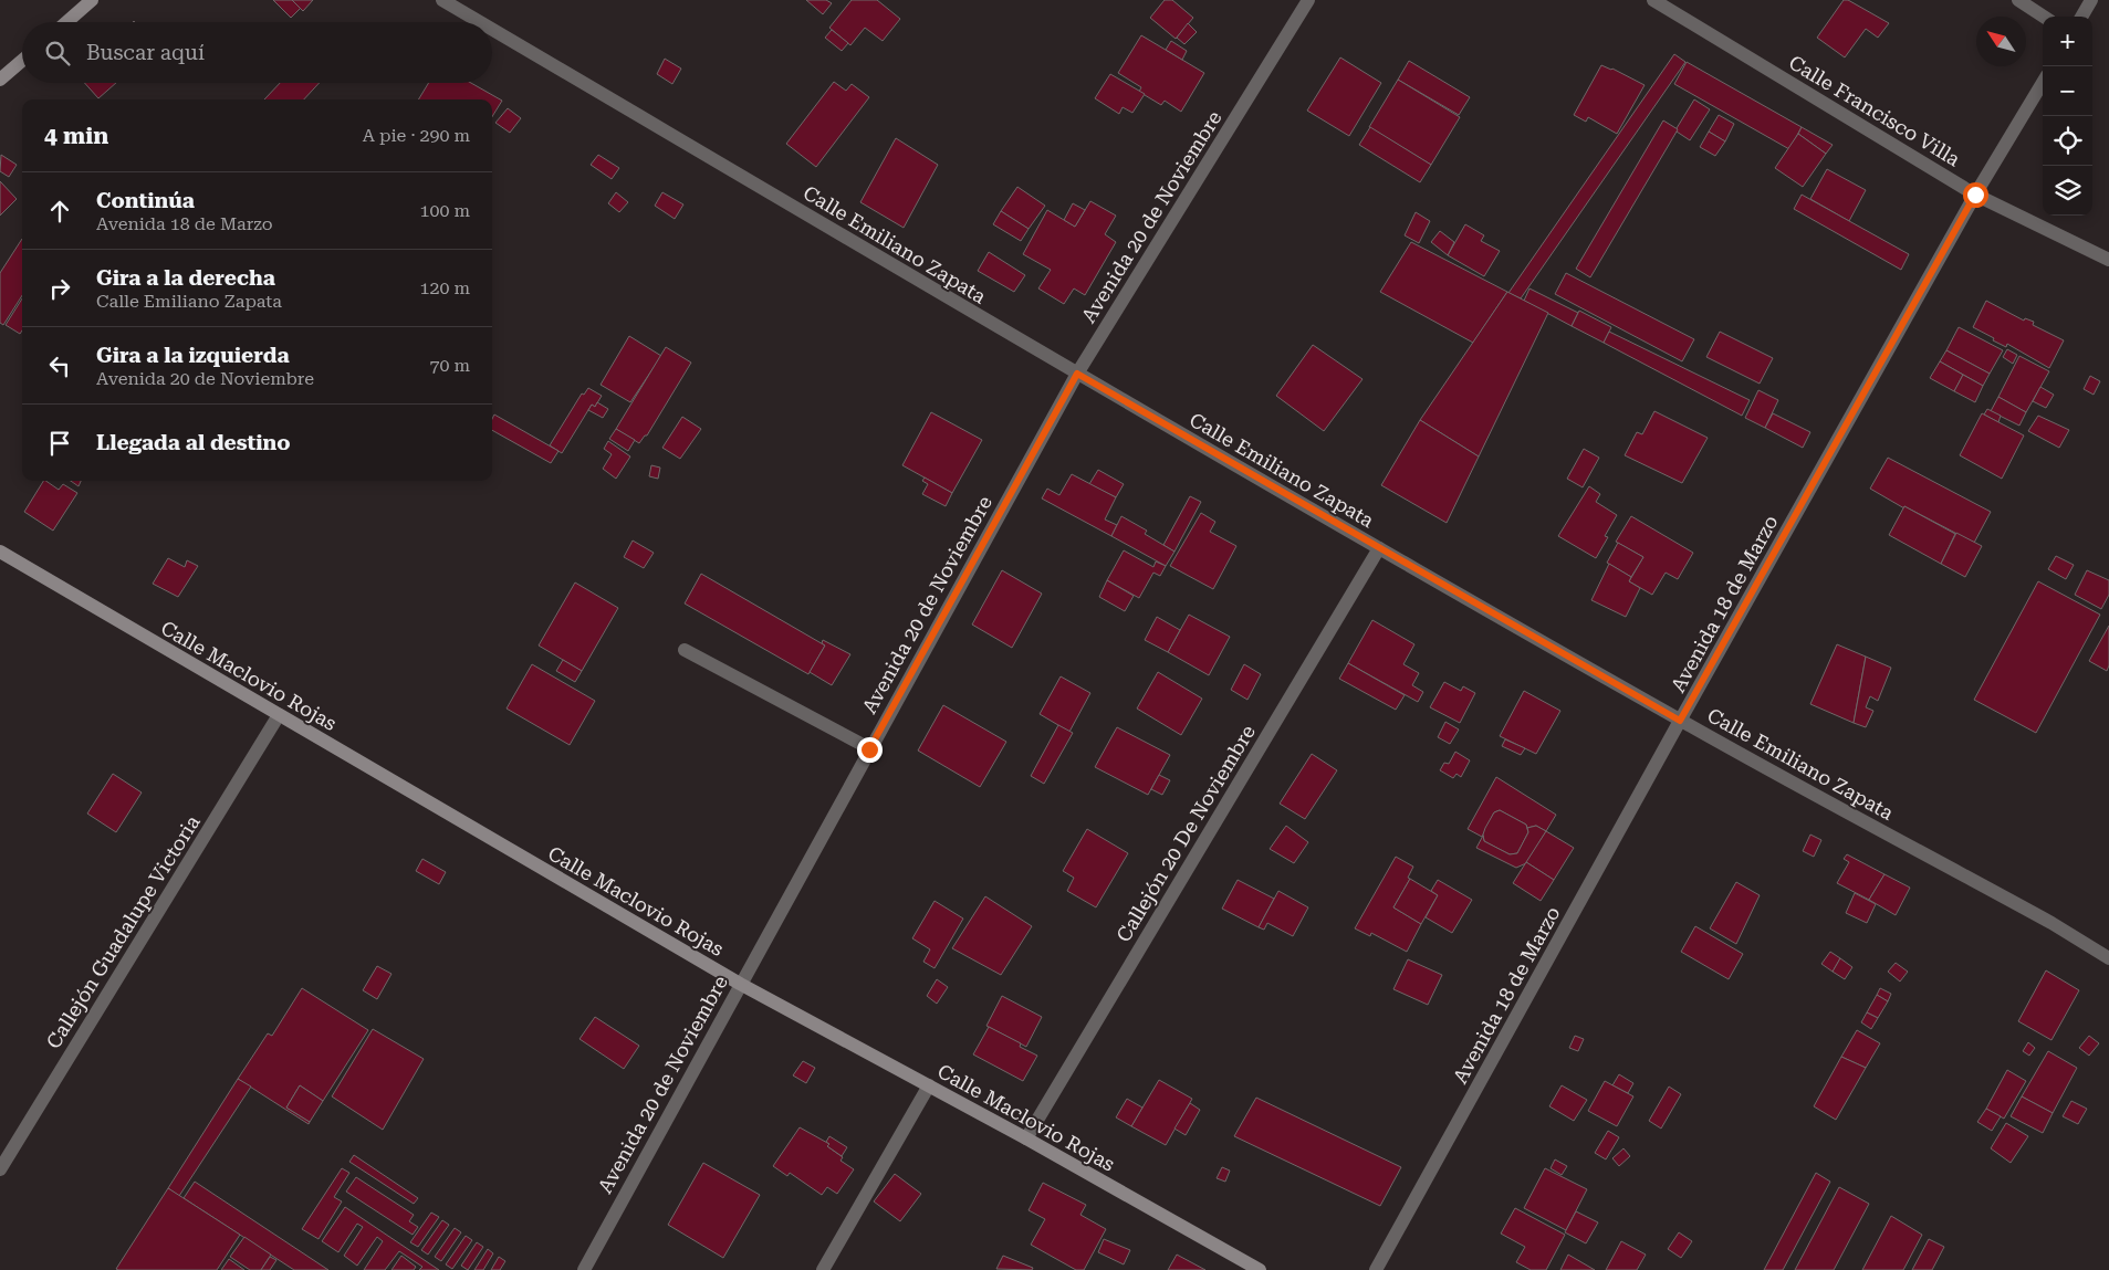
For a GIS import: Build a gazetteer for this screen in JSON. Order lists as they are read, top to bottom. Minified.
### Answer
{"streets":{"street":["Calle Francisco Villa","Avenida 20 de Noviembre","Calle Emiliano Zapata","Avenida 18 de Marzo","Calle Maclovio Rojas","Callejón 20 De Noviembre","Callejón Guadalupe Victoria"]},"crossings":[["Calle Francisco Villa","Avenida 18 de Marzo"],["Avenida 20 de Noviembre","Calle Emiliano Zapata"],["Avenida 20 de Noviembre","Calle Maclovio Rojas"],["Calle Emiliano Zapata","Avenida 18 de Marzo"],["Calle Emiliano Zapata","Callejón 20 De Noviembre"],["Calle Maclovio Rojas","Callejón 20 De Noviembre"],["Calle Maclovio Rojas","Callejón Guadalupe Victoria"]],"north":"top left","page":{"map_buttons":["+","−"],"search":"Buscar aquí","heading":["4 min","A pie · 290 m"],"list":[["Continúa","Avenida 18 de Marzo","100 m"],["Gira a la derecha","Calle Emiliano Zapata","120 m"],["Gira a la izquierda","Avenida 20 de Noviembre","70 m"],"Llegada al destino"]}}
